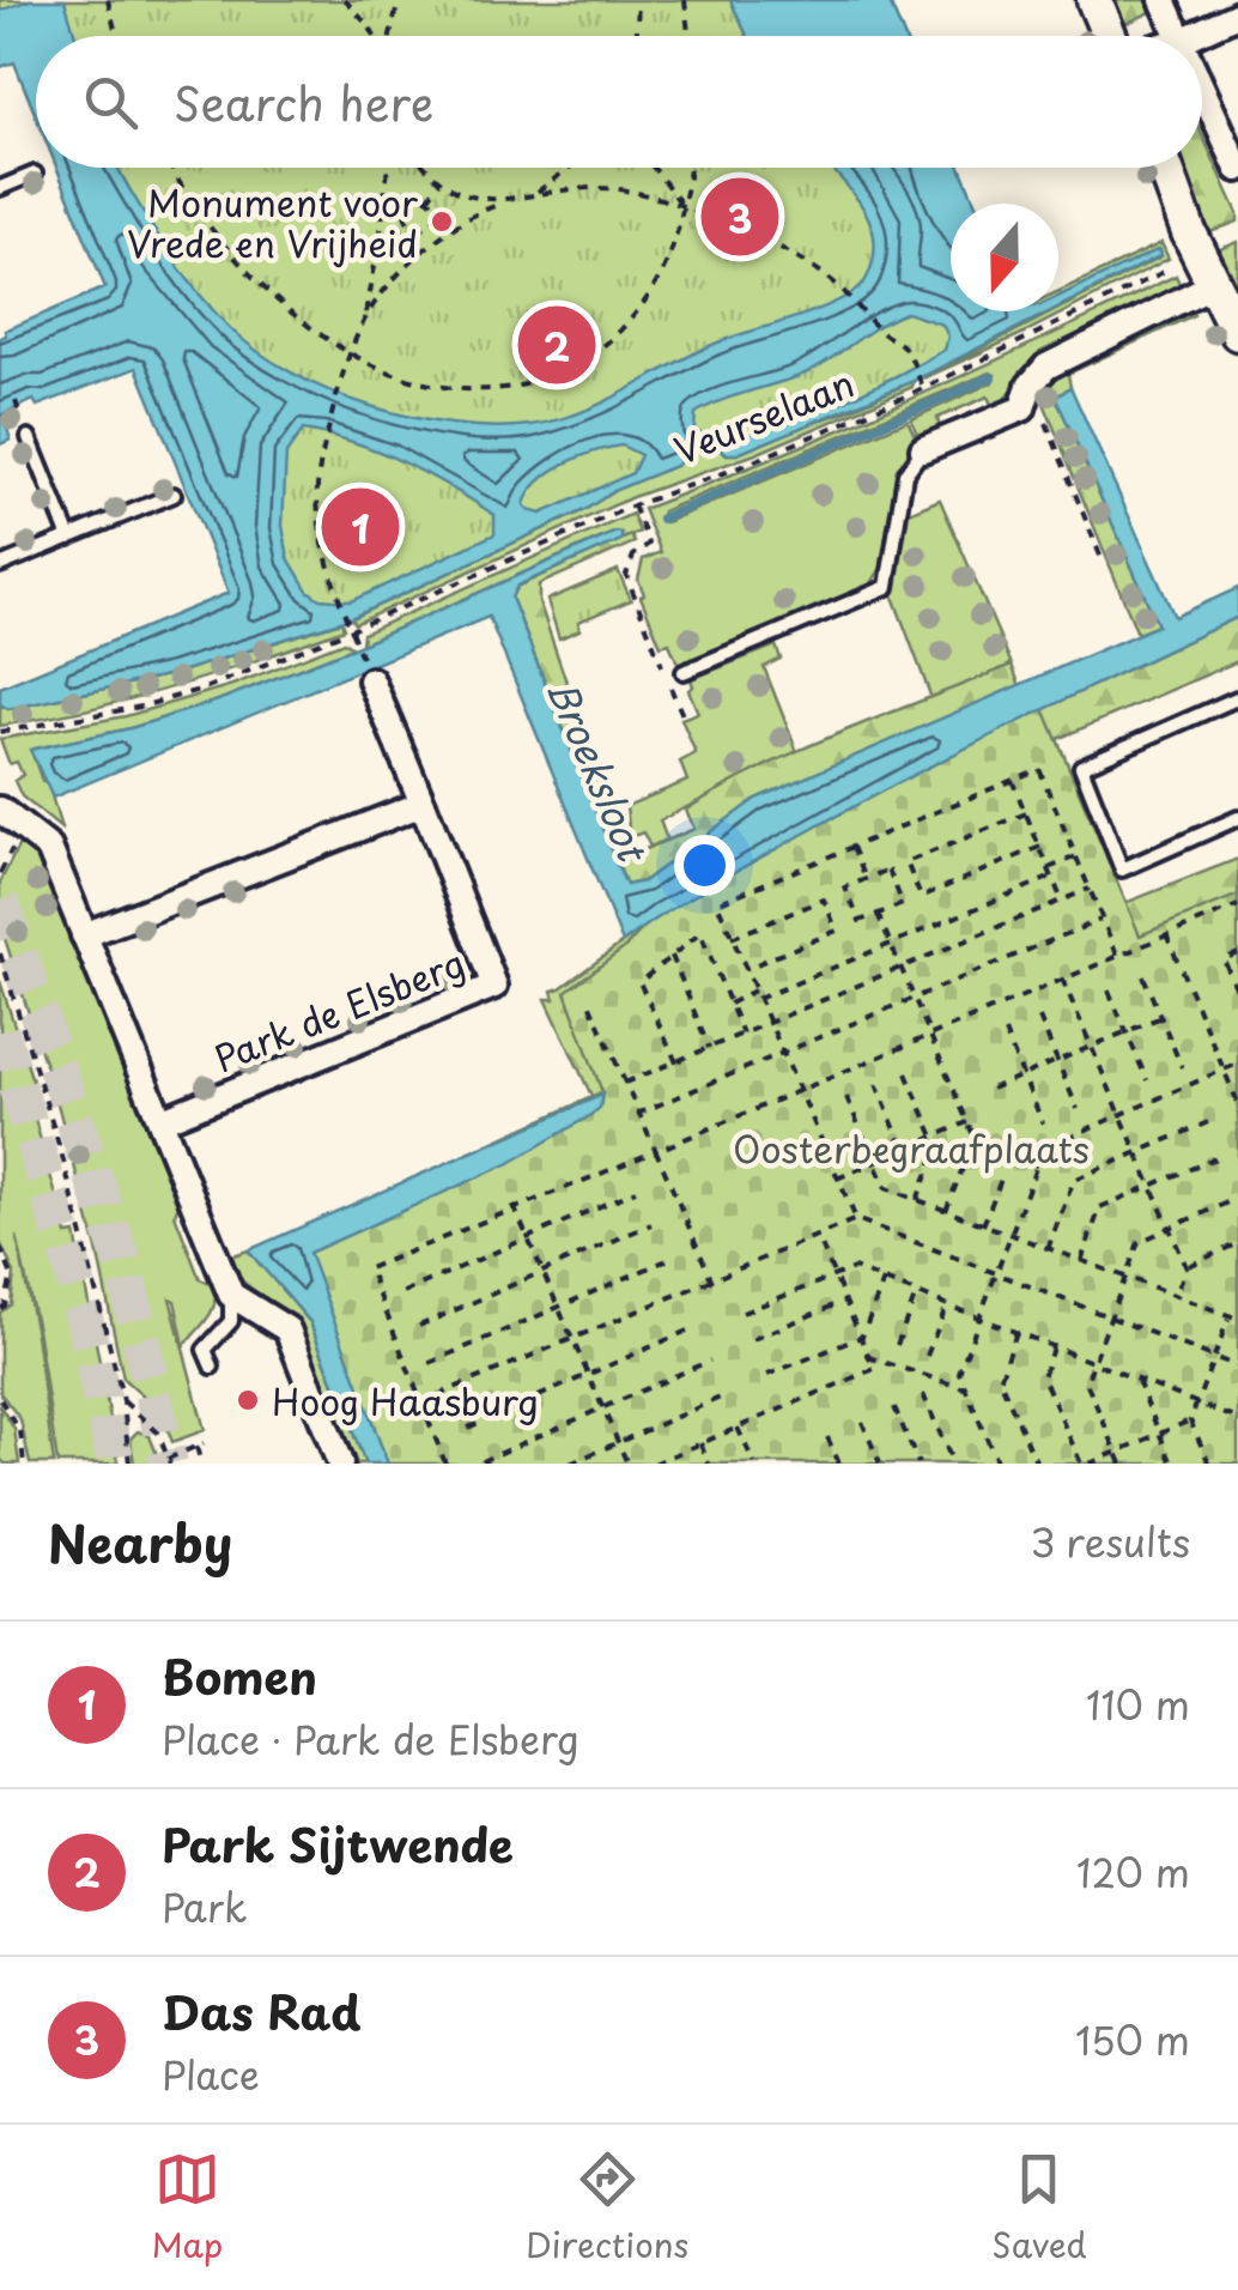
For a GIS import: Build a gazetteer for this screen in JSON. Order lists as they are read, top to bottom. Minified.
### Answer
{"streets":{"street":["Park de Elsberg"],"path":["Veurselaan"]},"water":["Broeksloot"],"parks":["Oosterbegraafplaats"],"places":["Monument voor Vrede en Vrijheid","Hoog Haasburg"],"north":"bottom","page":{"search":"Search here","pins":["3","2","1"],"heading":["Nearby","3 results"],"list":[{"mark":"1","name":"Bomen","note":"Place · Park de Elsberg","value":"110 m"},{"mark":"2","name":"Park Sijtwende","note":"Park","value":"120 m"},{"mark":"3","name":"Das Rad","note":"Place","value":"150 m"}],"nav":["Map","Directions","Saved"]}}
